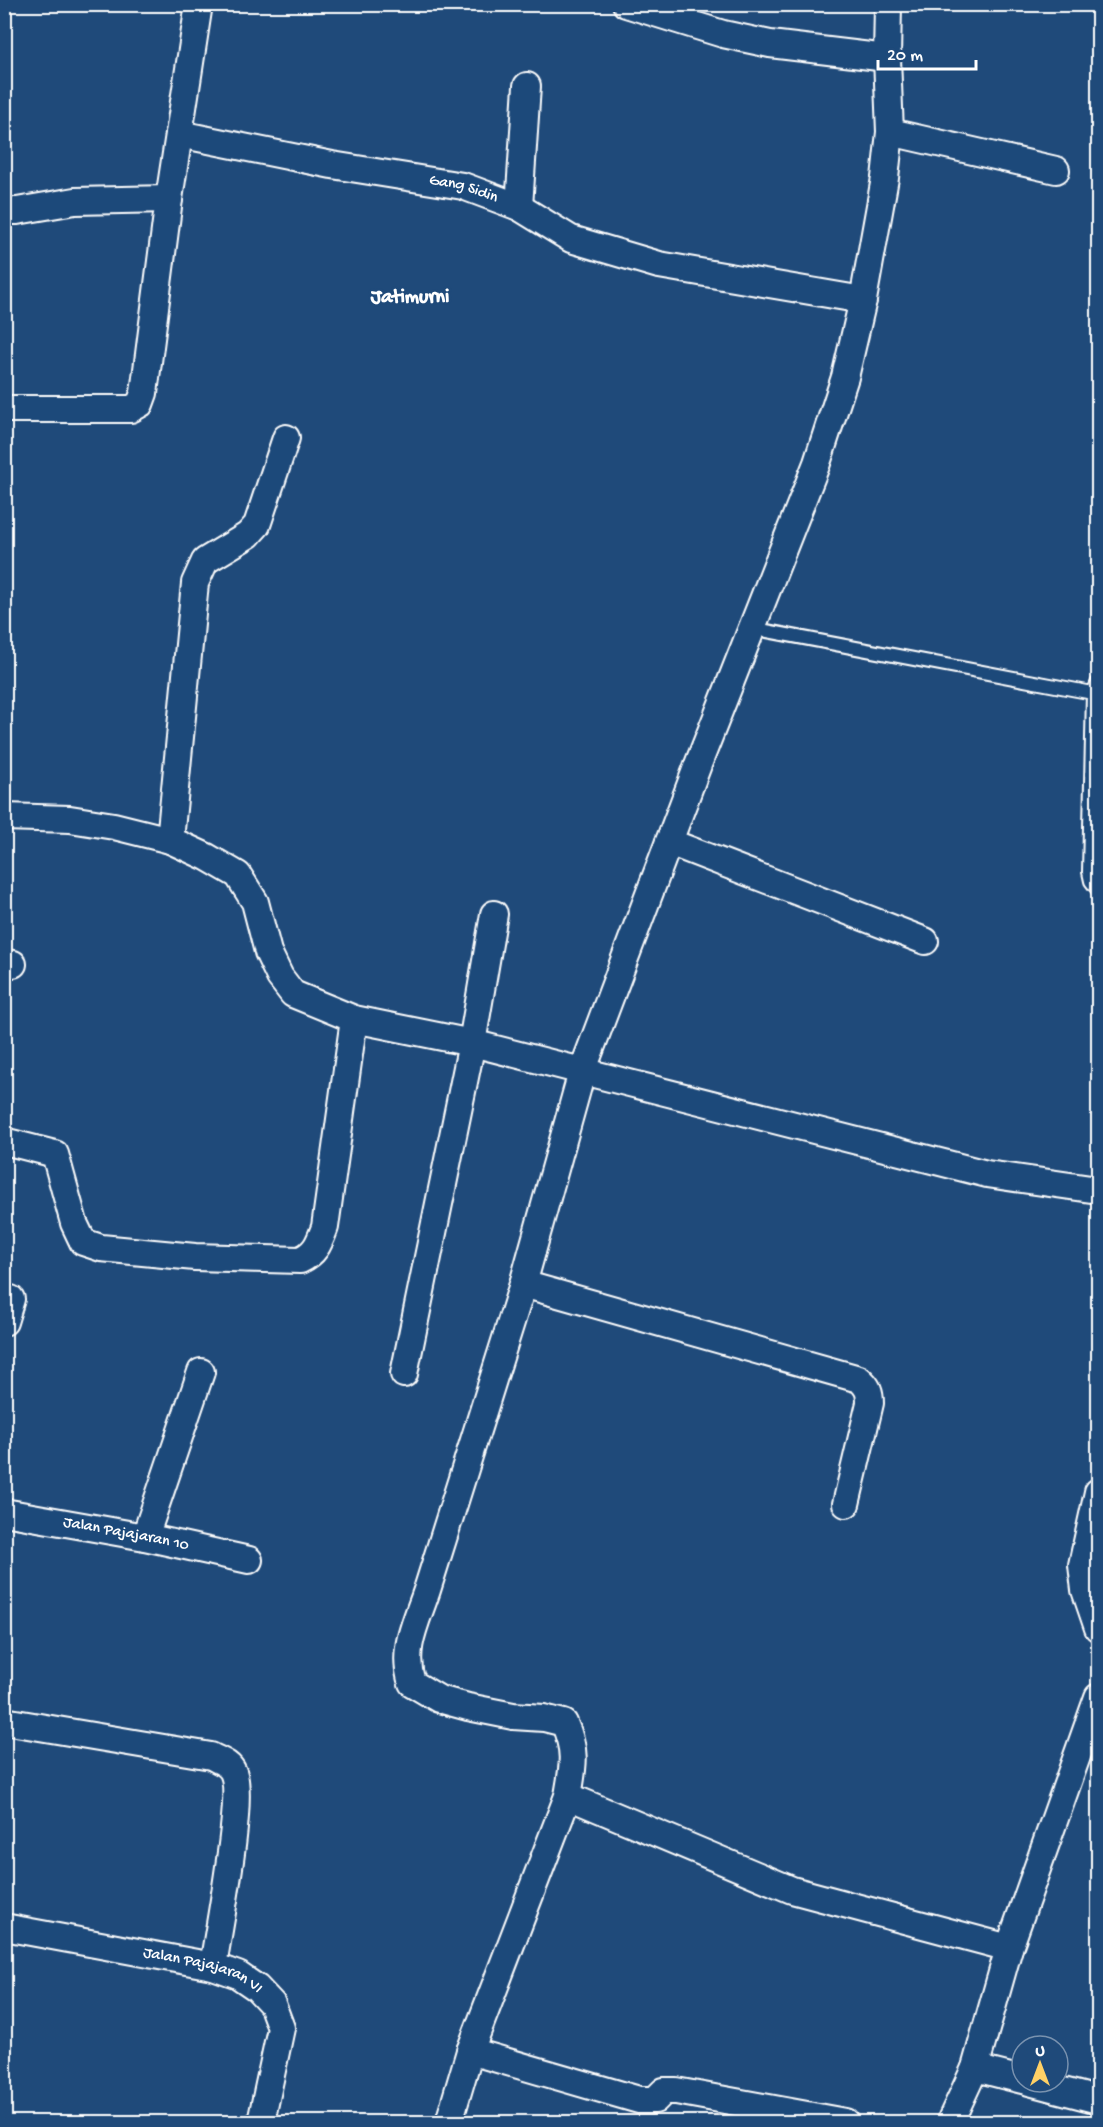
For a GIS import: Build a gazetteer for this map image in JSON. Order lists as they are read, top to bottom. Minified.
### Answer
{"streets":{"street":["Gang Sidin","Jalan Pajajaran 10","Jalan Pajajaran VI"]},"districts":["Jatimurni"],"scale_bar":"20 m","north":"top"}
